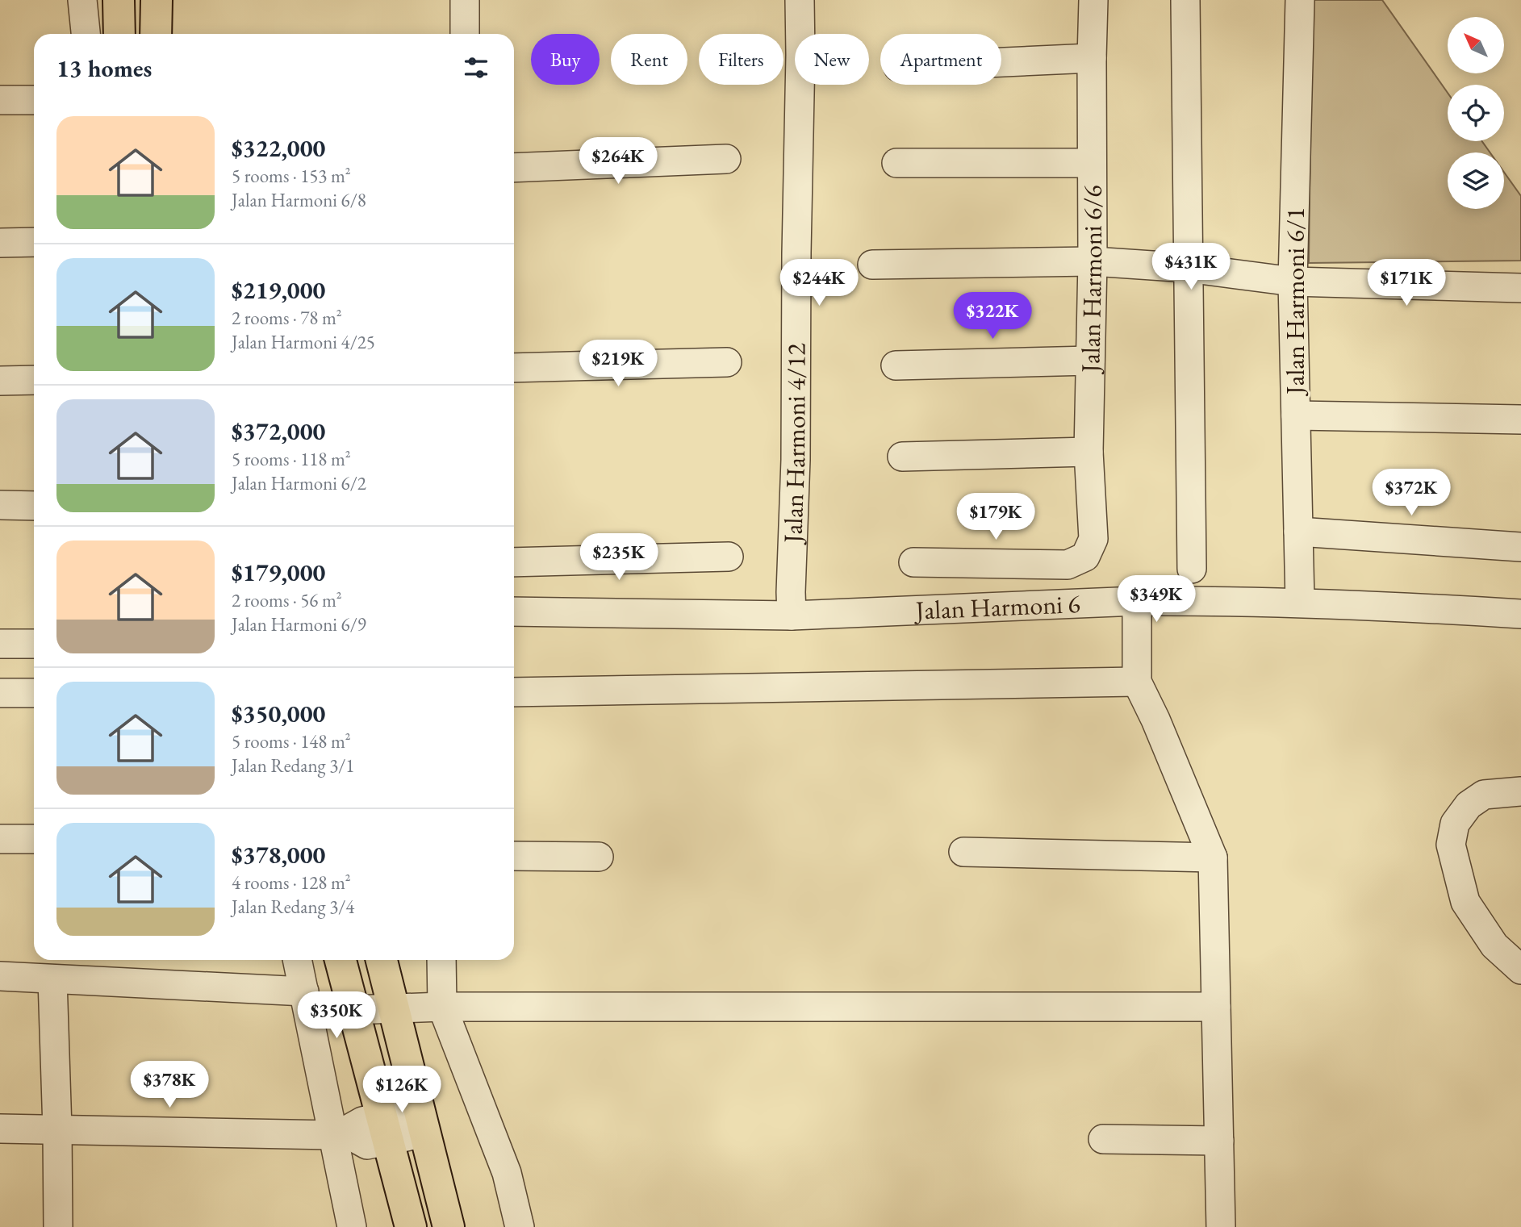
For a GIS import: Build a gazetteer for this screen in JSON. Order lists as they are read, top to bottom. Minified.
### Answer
{"streets":{"street":["Jalan Harmoni 6/6","Jalan Harmoni 6/1","Jalan Harmoni 4/12","Jalan Harmoni 6"]},"crossings":[["Jalan Harmoni 6/1","Jalan Harmoni 6"],["Jalan Harmoni 4/12","Jalan Harmoni 6"]],"north":"top left","page":{"chip":["Buy","Rent","Filters","New","Apartment"],"heading":"13 homes","list":[{"name":"$322,000","note":"5 rooms · 153 m² · Jalan Harmoni 6/8"},{"name":"$219,000","note":"2 rooms · 78 m² · Jalan Harmoni 4/25"},{"name":"$372,000","note":"5 rooms · 118 m² · Jalan Harmoni 6/2"},{"name":"$179,000","note":"2 rooms · 56 m² · Jalan Harmoni 6/9"},{"name":"$350,000","note":"5 rooms · 148 m² · Jalan Redang 3/1"},{"name":"$378,000","note":"4 rooms · 128 m² · Jalan Redang 3/4"}],"price":["$264K","$431K","$244K","$171K","$322K","$219K","$372K","$179K","$235K","$349K","$350K","$378K","$126K"]}}
